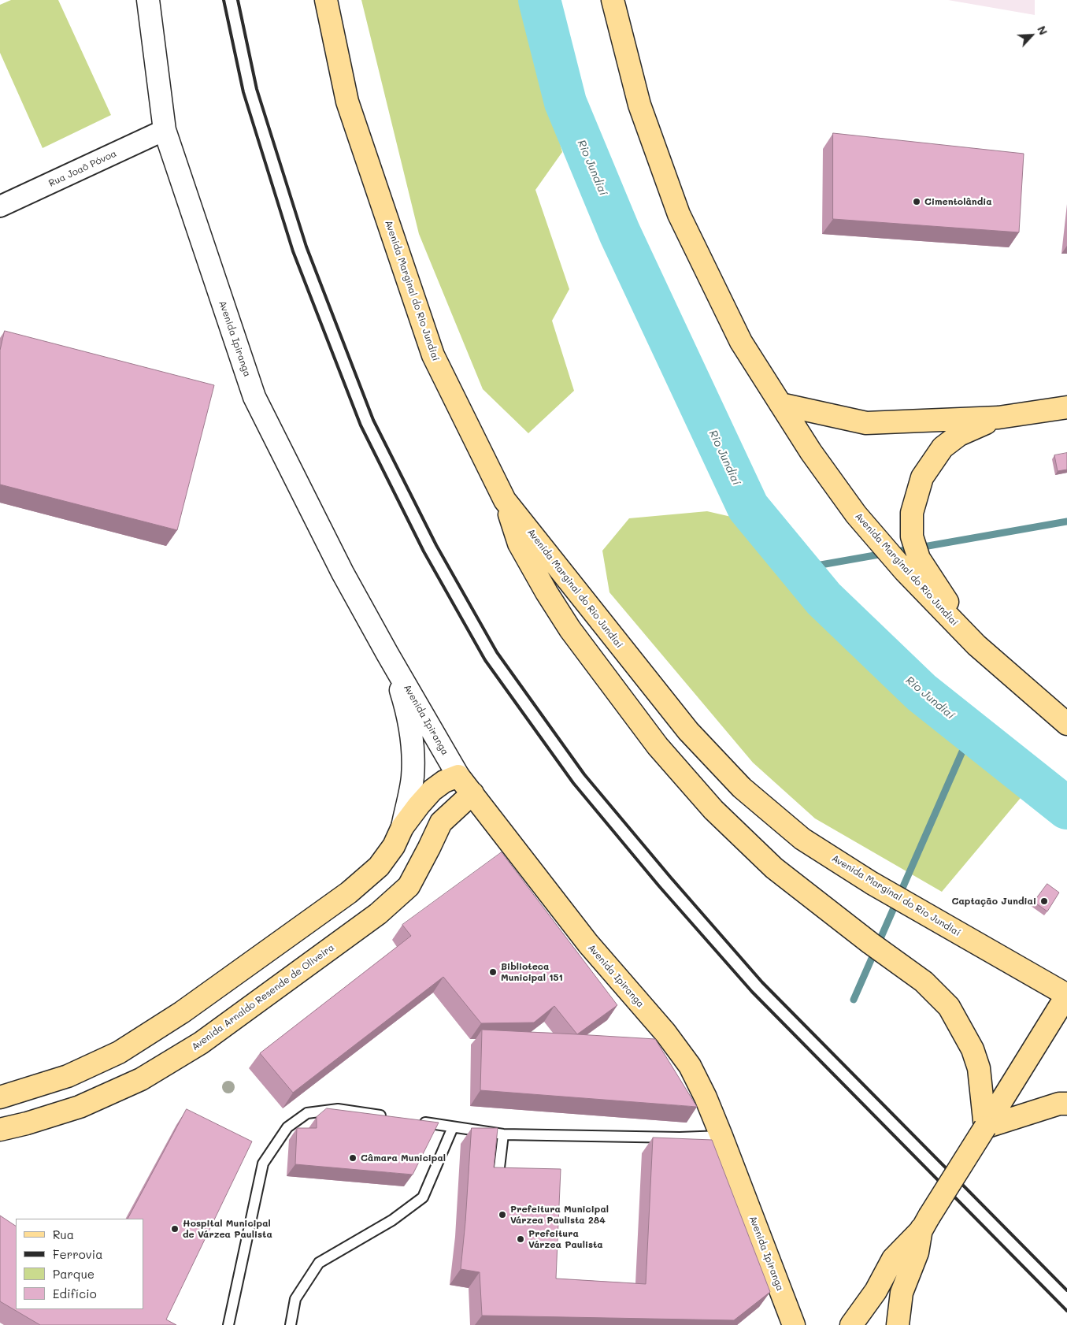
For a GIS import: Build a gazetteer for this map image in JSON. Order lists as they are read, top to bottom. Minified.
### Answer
{"streets":{"main road":["Avenida Marginal do Rio Jundiaí","Avenida Ipiranga","Avenida Arnaldo Resende de Oliveira"],"street":["Rua Joaõ Póvoa"]},"crossings":[["Rua Joaõ Póvoa","Avenida Ipiranga"],["Avenida Ipiranga","Avenida Arnaldo Resende de Oliveira"]],"water":["Rio Jundiaí"],"places":["Cimentolândia","Captação Jundiai","Biblioteca Municipal 151","Câmara Municipal","Prefeitura Municipal Várzea Paulista 284","Hospital Municipal de Várzea Paulista","Prefeitura Várzea Paulista"],"legend":["Rua","Ferrovia","Parque","Edifício"],"north":"top right"}
